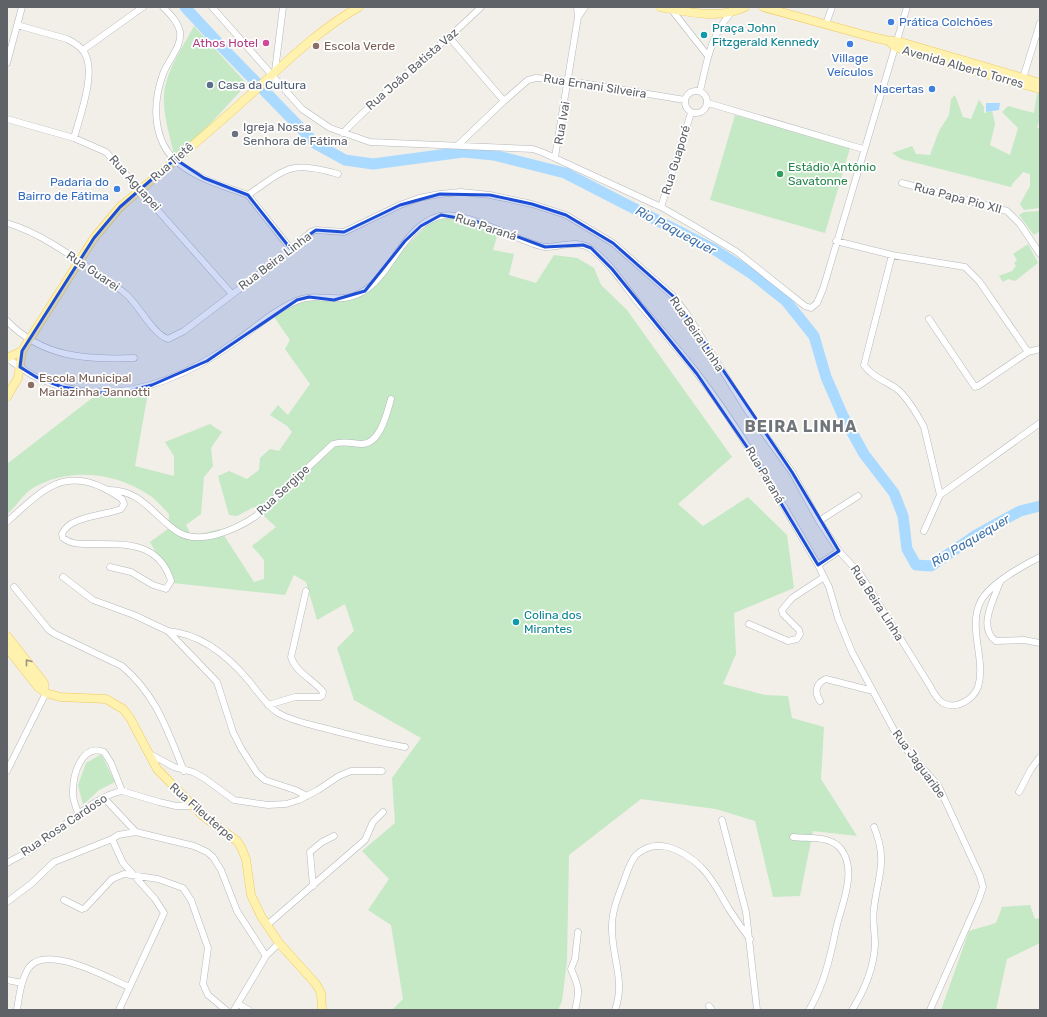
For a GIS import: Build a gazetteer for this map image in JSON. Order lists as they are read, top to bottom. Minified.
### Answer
{"streets":{"main road":["Avenida Alberto Torres","Rua Tietê","Rua Fileuterpe"],"street":["Rua João Batista Vaz","Rua Ernani Silveira","Rua Ivai","Rua Guaporé","Rua Aguapei","Rua Papa Pio XII","Rua Paraná","Rua Beira Linha","Rua Guarei","Rua Sergipe","Rua Jaguaribe","Rua Rosa Cardoso"]},"crossings":[["Rua Ernani Silveira","Rua Ivai"],["Rua Ernani Silveira","Rua Guaporé"],["Rua Tietê","Rua Aguapei"],["Rua Tietê","Rua Paraná"],["Rua Tietê","Rua Guarei"],["Rua Aguapei","Rua Beira Linha"],["Rua Paraná","Rua Jaguaribe"],["Rua Beira Linha","Rua Guarei"],["Rua Fileuterpe","Rua Rosa Cardoso"]],"districts":["BEIRA LINHA"],"water":["Rio Paquequer"],"places":["Prática Colchões","Praça John Fitzgerald Kennedy","Athos Hotel","Village Veículos","Escola Verde","Casa da Cultura","Nacertas","Igreja Nossa Senhora de Fátima","Estádio Antônio Savatonne","Padaria do Bairro de Fátima","Escola Municipal Mariazinha Jannotti","Colina dos Mirantes"]}
